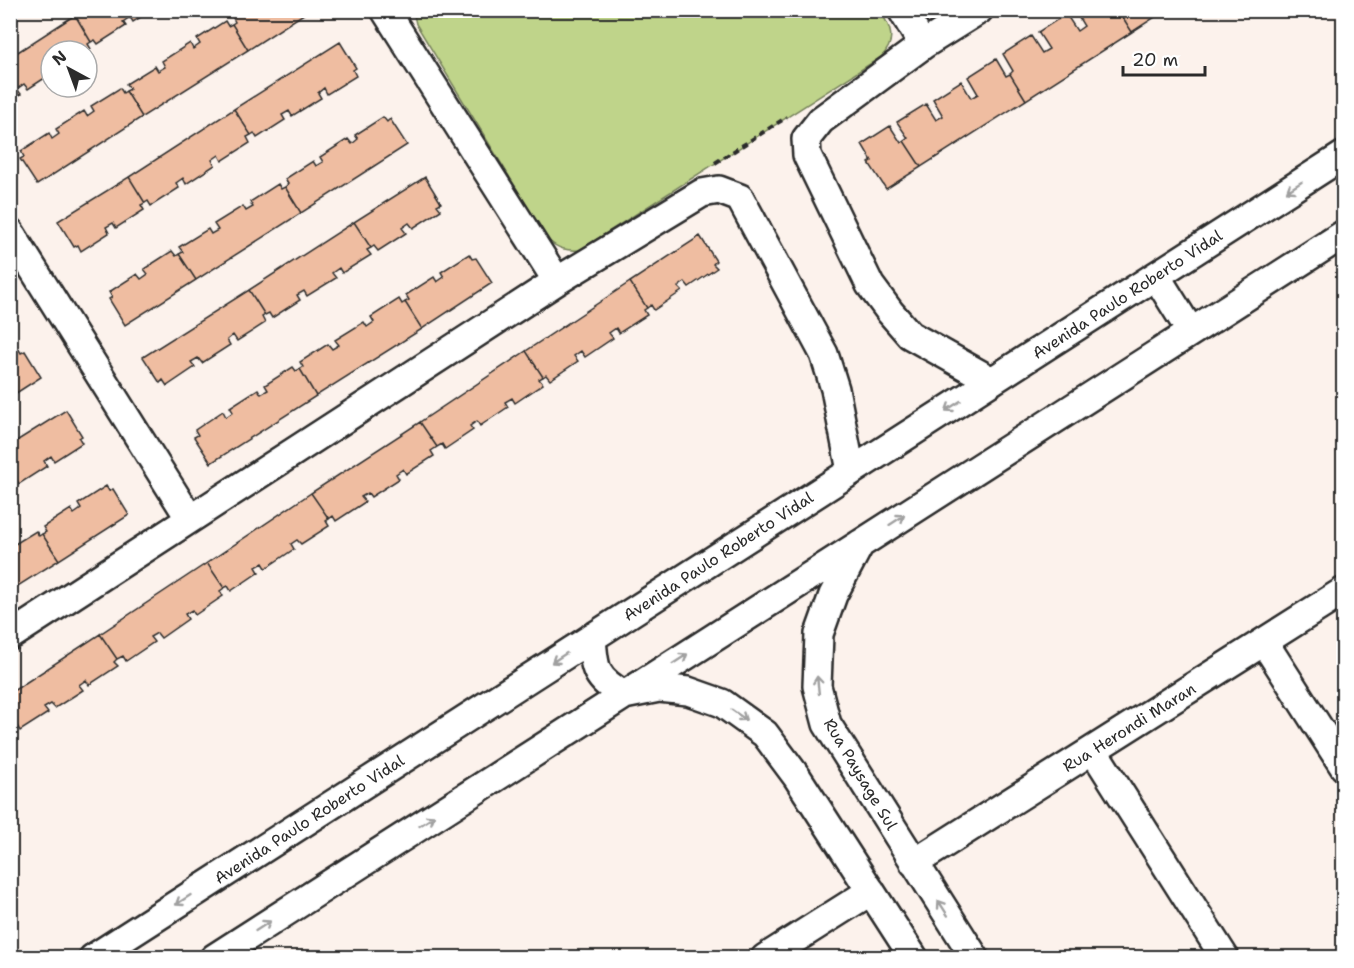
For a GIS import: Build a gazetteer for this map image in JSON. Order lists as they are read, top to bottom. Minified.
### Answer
{"streets":{"street":["Avenida Paulo Roberto Vidal","Rua Herondi Maran","Rua Paysage Sul"]},"crossings":[["Rua Herondi Maran","Rua Paysage Sul"]],"scale_bar":"20 m","north":"top left"}
